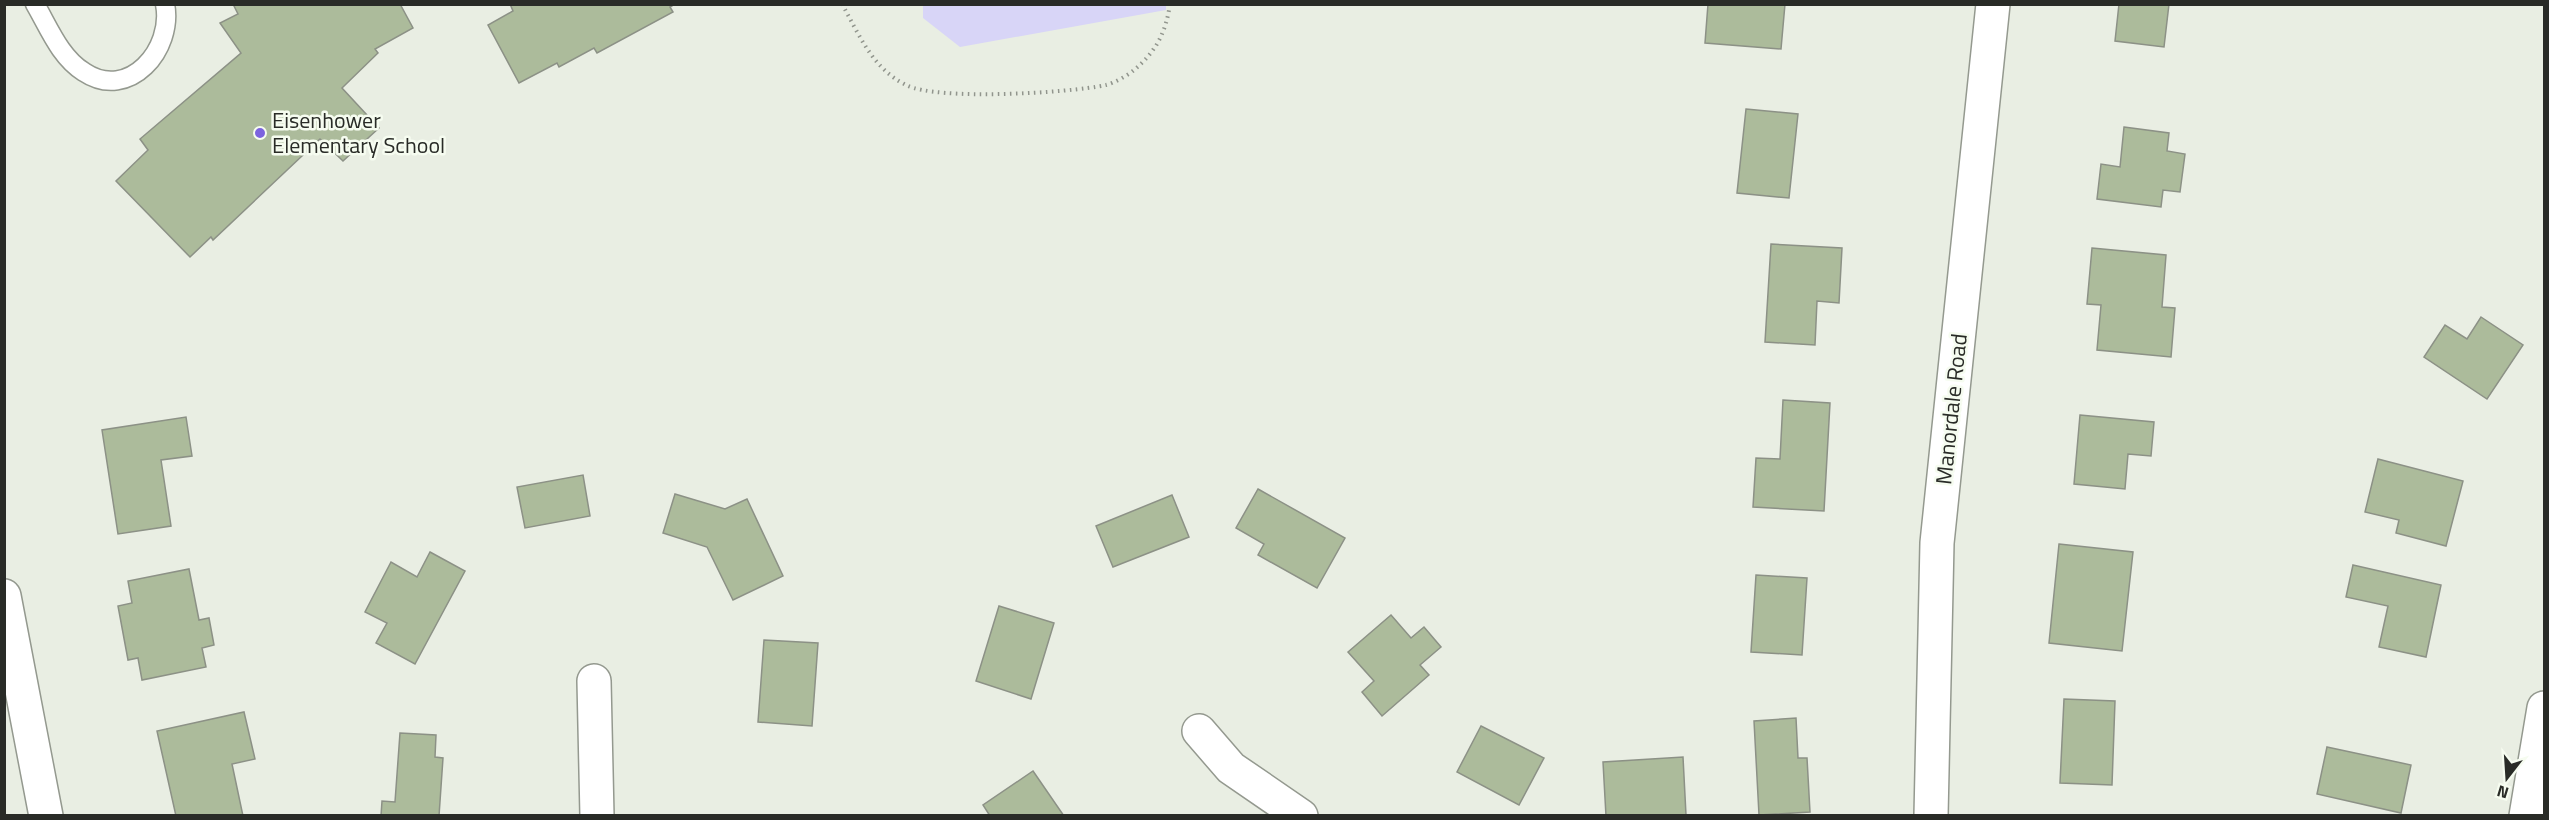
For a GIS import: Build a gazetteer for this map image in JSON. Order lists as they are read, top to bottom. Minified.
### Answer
{"streets":{"street":["Manordale Road"]},"places":["Eisenhower Elementary School"],"north":"bottom"}
